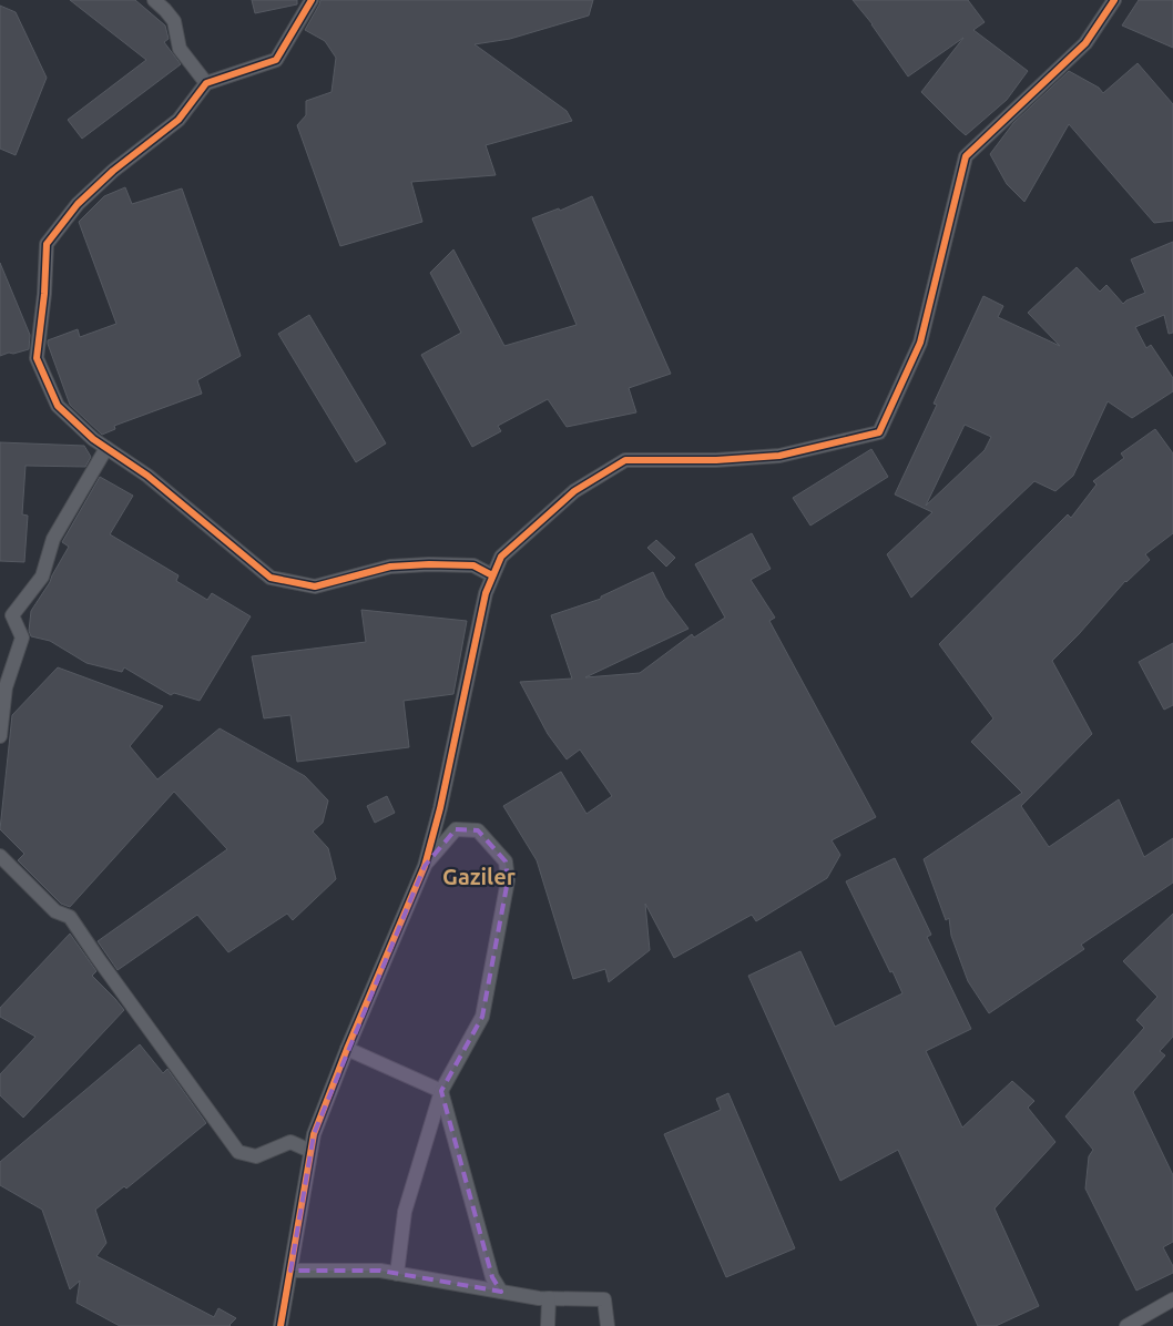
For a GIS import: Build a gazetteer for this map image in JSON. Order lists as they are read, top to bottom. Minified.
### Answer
{"districts":["Gaziler"]}
